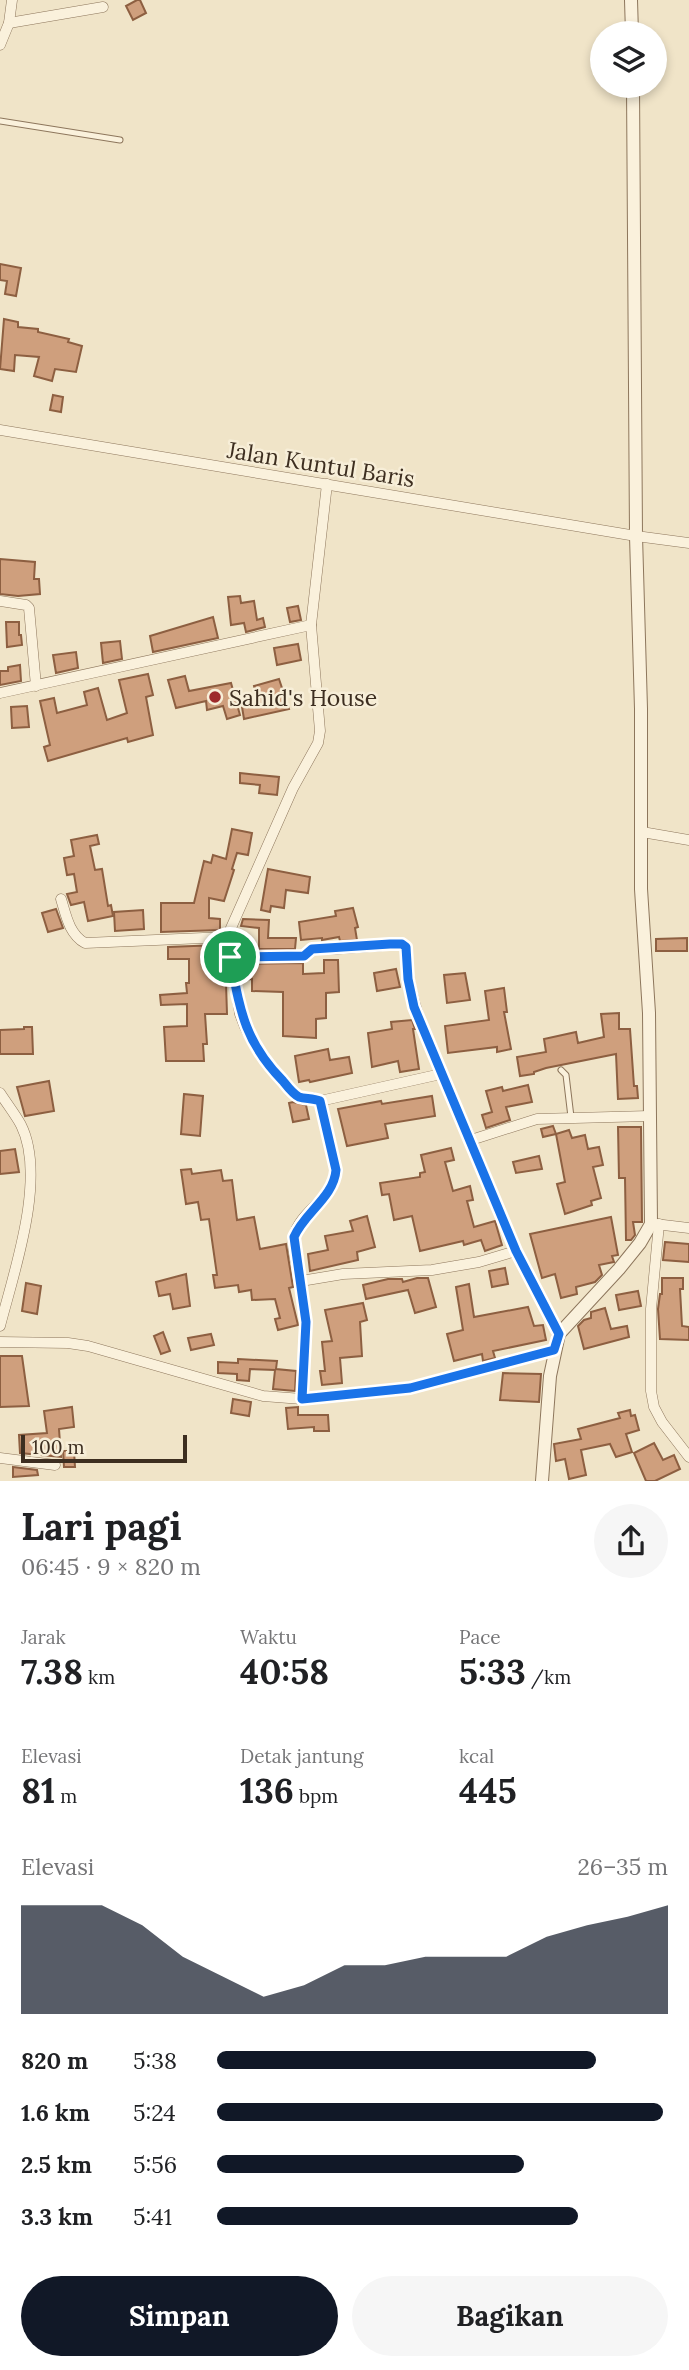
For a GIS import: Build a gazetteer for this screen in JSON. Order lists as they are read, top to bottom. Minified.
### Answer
{"streets":{"street":["Jalan Kuntul Baris"]},"places":["Sahid's House"],"scale_bar":"100 m","page":{"scale":"100 m","heading":["Lari pagi","06:45 · 9 × 820 m"],"stats":[["Jarak","7.38 km"],["Waktu","40:58"],["Pace","5:33 /km"],["Elevasi","81 m"],["Detak jantung","136 bpm"],["kcal","445"]],"chart":["Elevasi","26–35 m"],"list":[{"name":"820 m","note":"5:38"},{"name":"1.6 km","note":"5:24"},{"name":"2.5 km","note":"5:56"},{"name":"3.3 km","note":"5:41"}],"buttons":["Simpan","Bagikan"]}}
